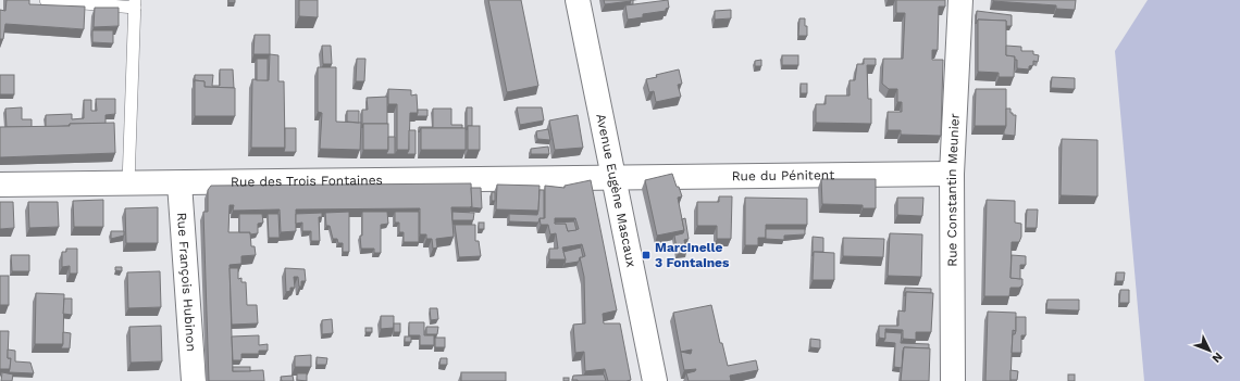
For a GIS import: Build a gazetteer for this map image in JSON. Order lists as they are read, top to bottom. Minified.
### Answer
{"streets":{"street":["Rue du Pénitent","Rue des Trois Fontaines","Avenue Eugène Mascaux","Rue Constantin Meunier","Rue François Hubinon"]},"crossings":[["Rue du Pénitent","Rue des Trois Fontaines"],["Rue du Pénitent","Avenue Eugène Mascaux"],["Rue du Pénitent","Rue Constantin Meunier"],["Rue des Trois Fontaines","Avenue Eugène Mascaux"],["Rue des Trois Fontaines","Rue François Hubinon"]],"places":{"transit":["Marcinelle 3 Fontaines"]},"north":"bottom right"}
